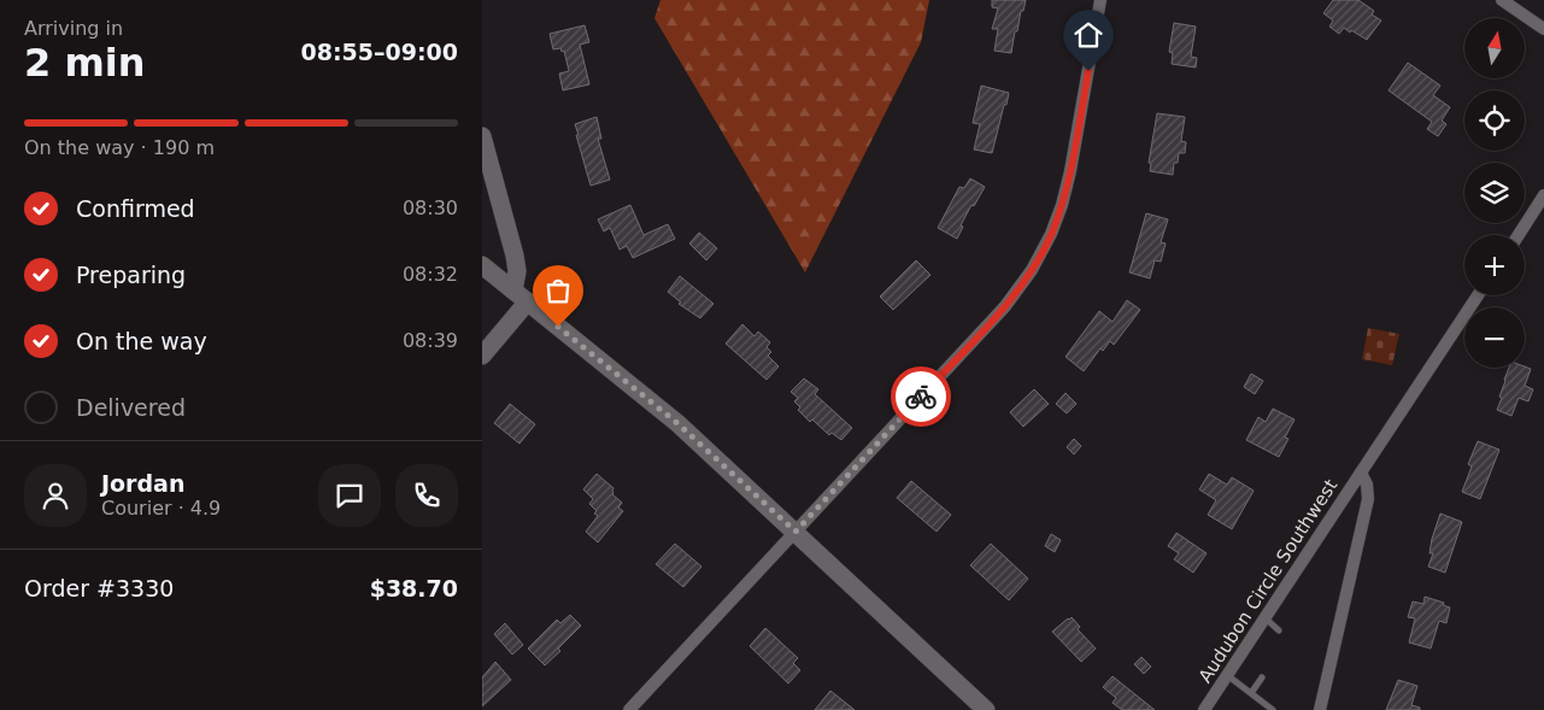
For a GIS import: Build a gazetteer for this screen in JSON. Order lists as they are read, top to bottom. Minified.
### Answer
{"streets":{"street":["Audubon Circle Southwest"]},"north":"top","page":{"heading":["2 min","Arriving in","08:55–09:00"],"panel":["Jordan","Courier · 4.9","Order #3330","$38.70"],"map_buttons":["+","−"],"bar":"On the way · 190 m","list":[["Confirmed","08:30"],["Preparing","08:32"],["On the way","08:39"],"Delivered"]}}
